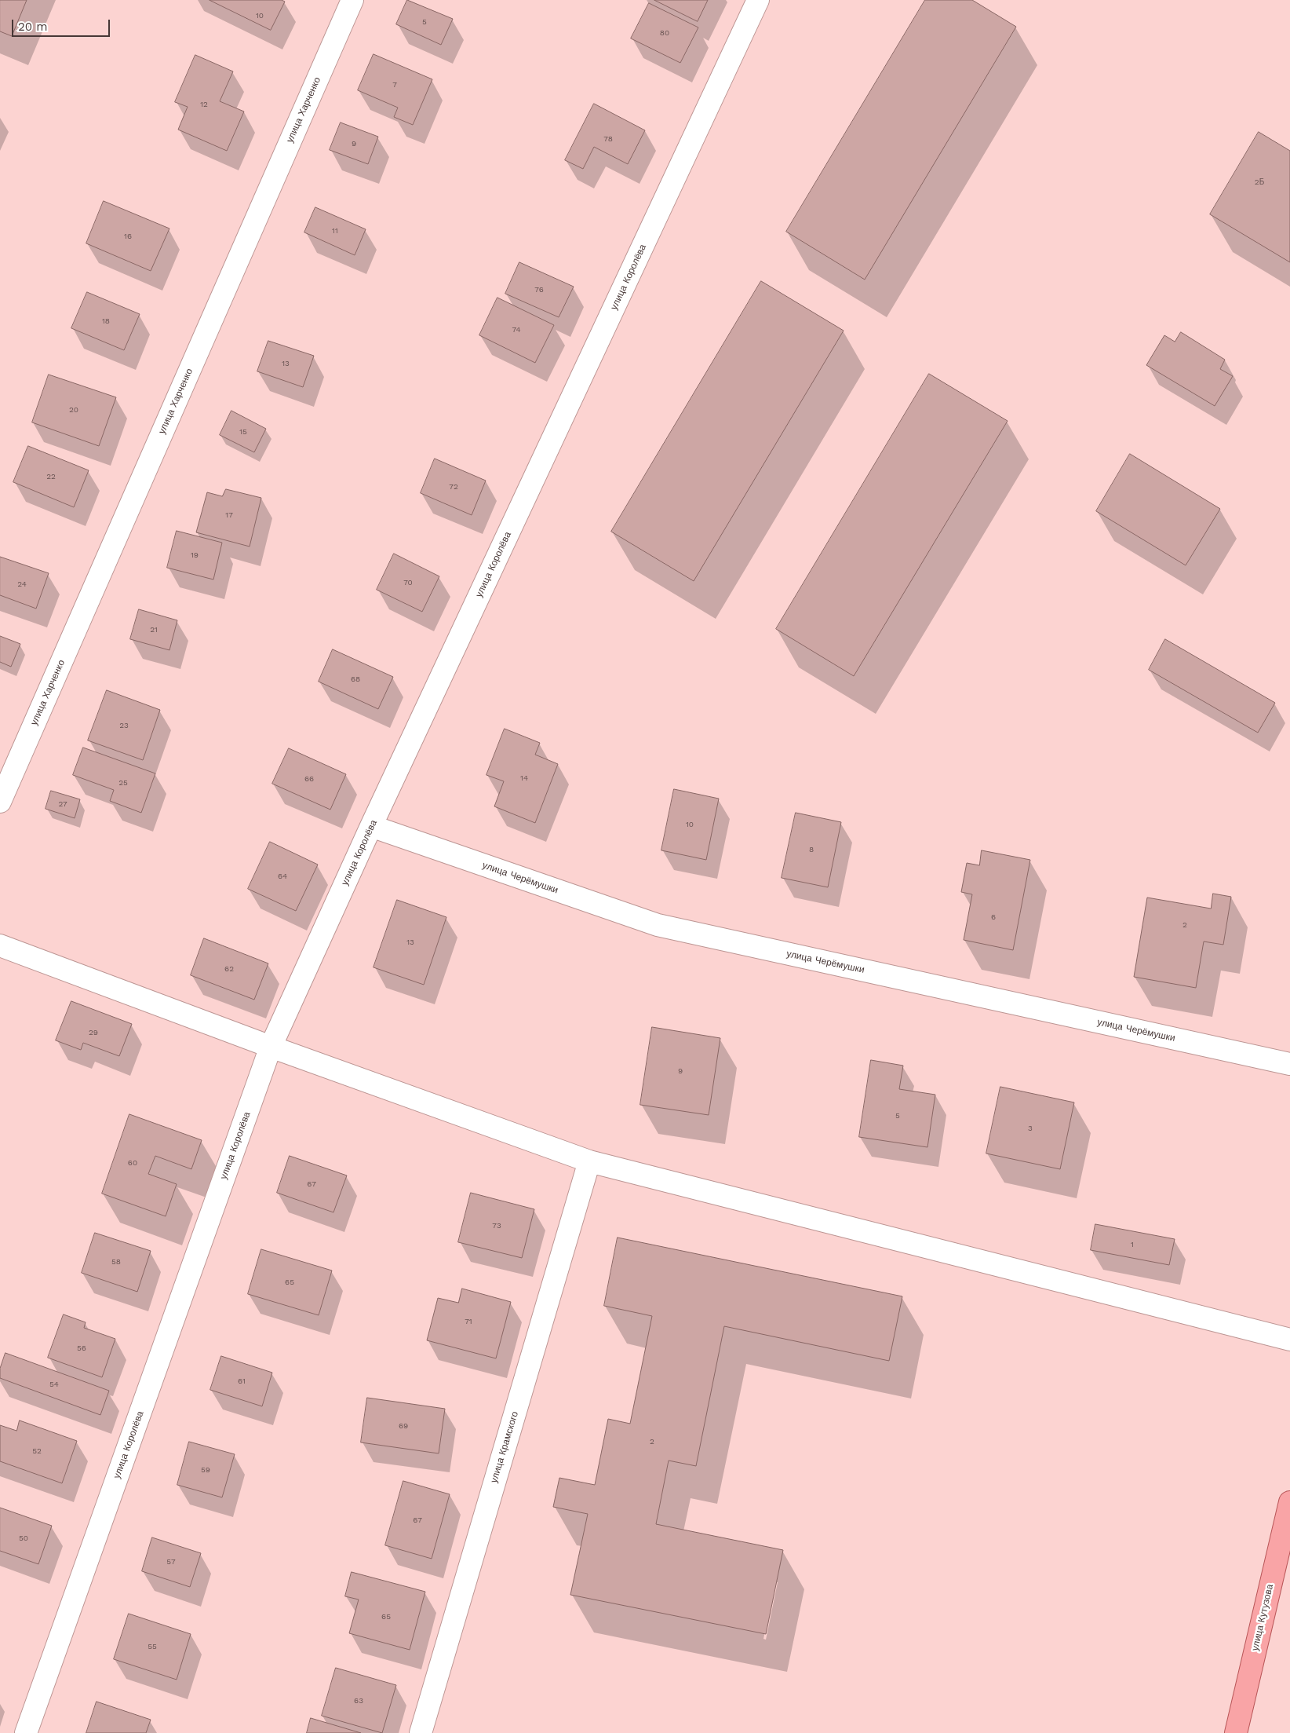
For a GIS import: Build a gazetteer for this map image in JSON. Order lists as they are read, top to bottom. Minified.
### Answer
{"streets":{"main road":["улица Кутузова"],"street":["улица Харченко","улица Королёва","улица Черёмушки","улица Крамского"]},"crossings":[["улица Королёва","улица Черёмушки"]],"house_numbers":["10","5","80","7","12","78","9","2Б","11","16","76","18","74","13","20","15","22","72","17","19","70","24","21","68","23","14","66","25","27","10","8","64","6","2","13","62","29","9","5","3","60","67","73","1","58","65","71","56","61","54","69","2","52","59","67","50","57","65","55","63"],"scale_bar":"20 m"}
